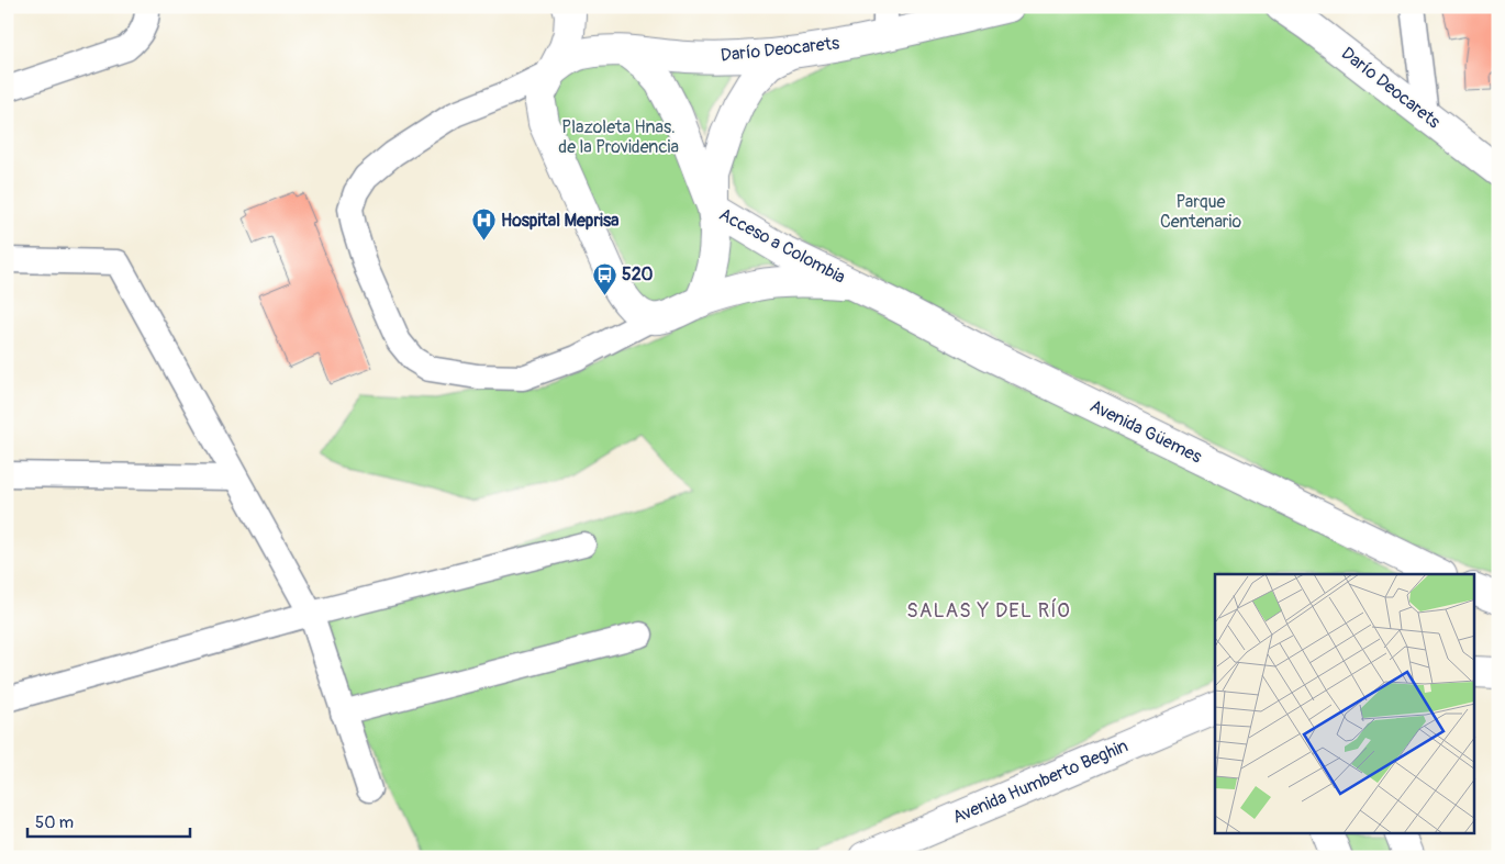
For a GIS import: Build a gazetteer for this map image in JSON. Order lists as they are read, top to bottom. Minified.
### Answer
{"streets":{"street":["Darío Deocarets","Acceso a Colombia","Avenida Güemes","Avenida Humberto Beghin"]},"crossings":[["Acceso a Colombia","Avenida Güemes"]],"districts":["SALAS Y DEL RÍO"],"parks":["Plazoleta Hnas. de la Providencia","Parque Centenario"],"places":{"hospital":["Hospital Meprisa"],"bus stop":["520"]},"scale_bar":"50 m"}
